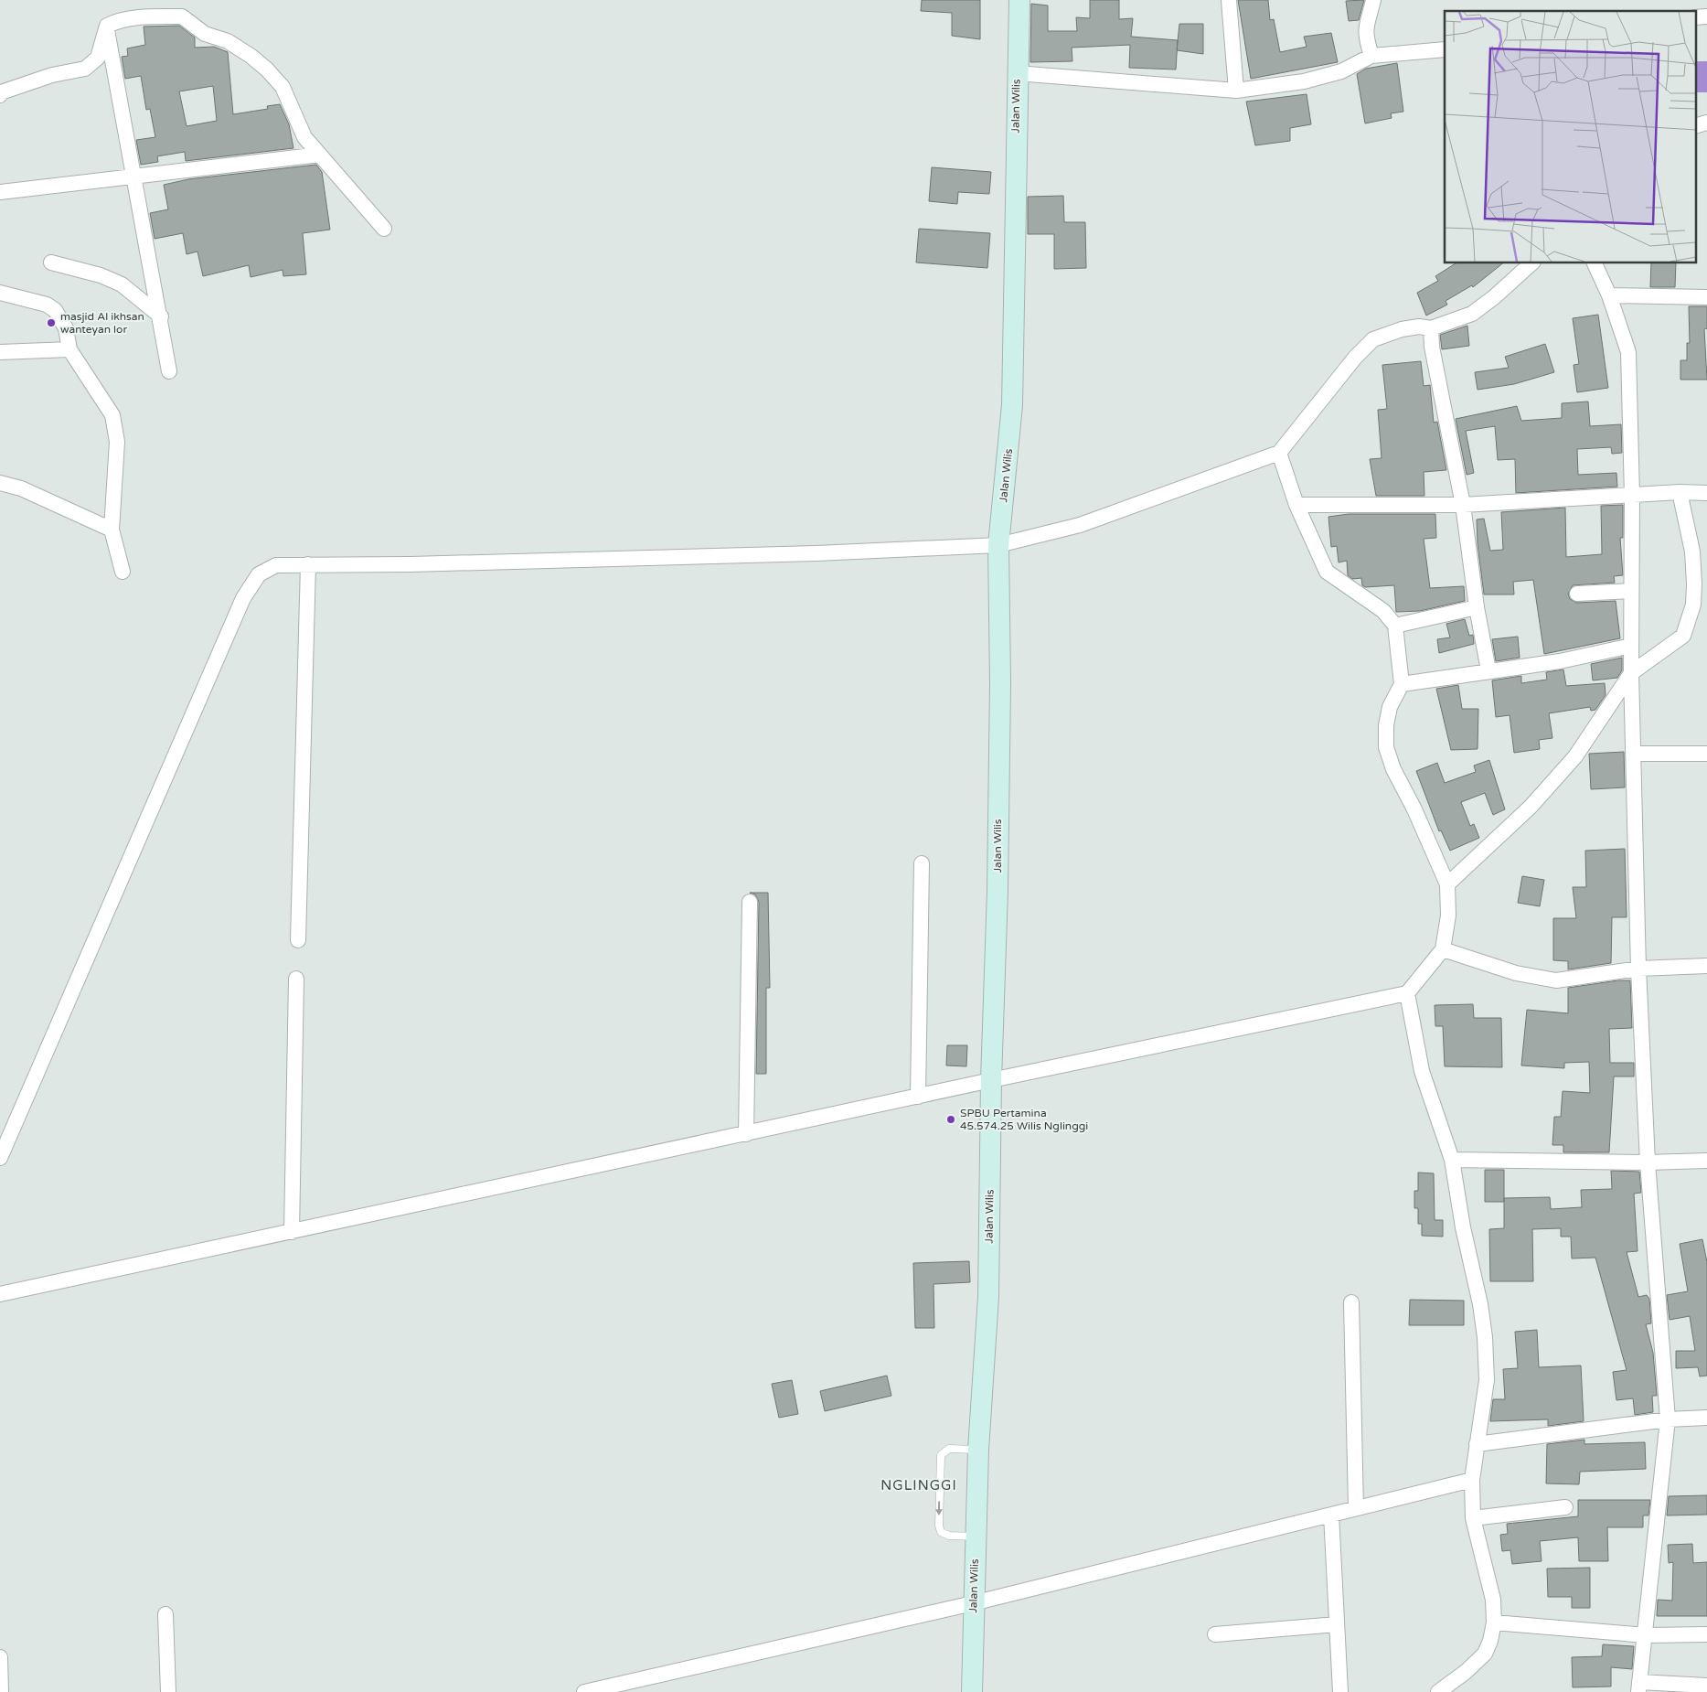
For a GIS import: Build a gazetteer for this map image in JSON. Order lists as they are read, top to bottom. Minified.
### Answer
{"streets":{"main road":["Jalan Wilis"]},"districts":["NGLINGGI"],"places":["masjid Al ikhsan wanteyan lor","SPBU Pertamina 45.574.25 Wilis Nglinggi"]}
